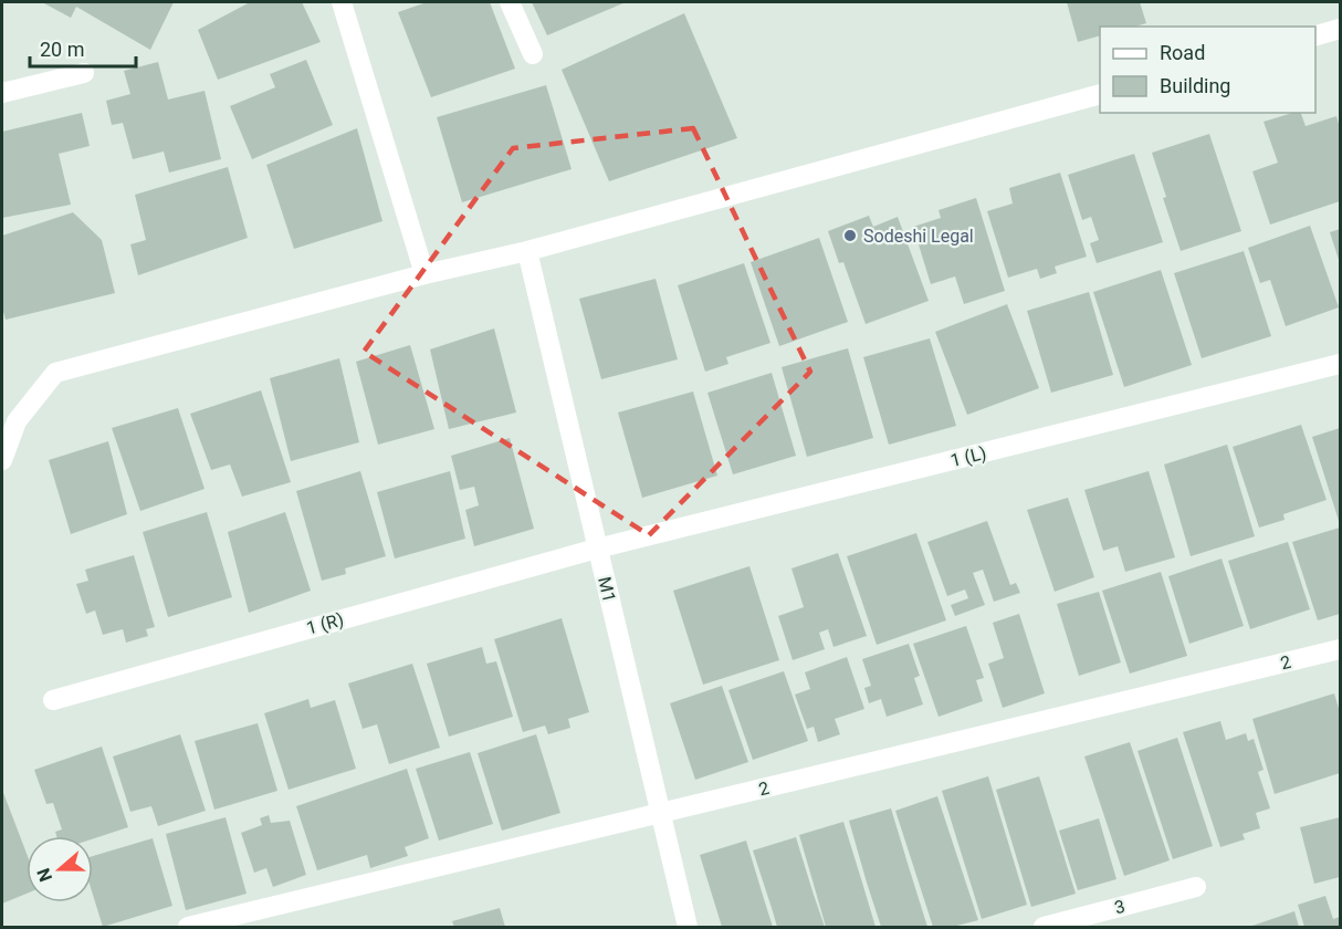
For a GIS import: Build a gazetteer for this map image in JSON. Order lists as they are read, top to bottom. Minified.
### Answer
{"streets":{"street":["1 (L)","M1","1 (R)","2","3"]},"crossings":[["1 (L)","M1"],["1 (L)","1 (R)"],["M1","1 (R)"],["M1","2"]],"places":["Sodeshi Legal"],"legend":["Road","Building"],"scale_bar":"20 m","north":"left"}
